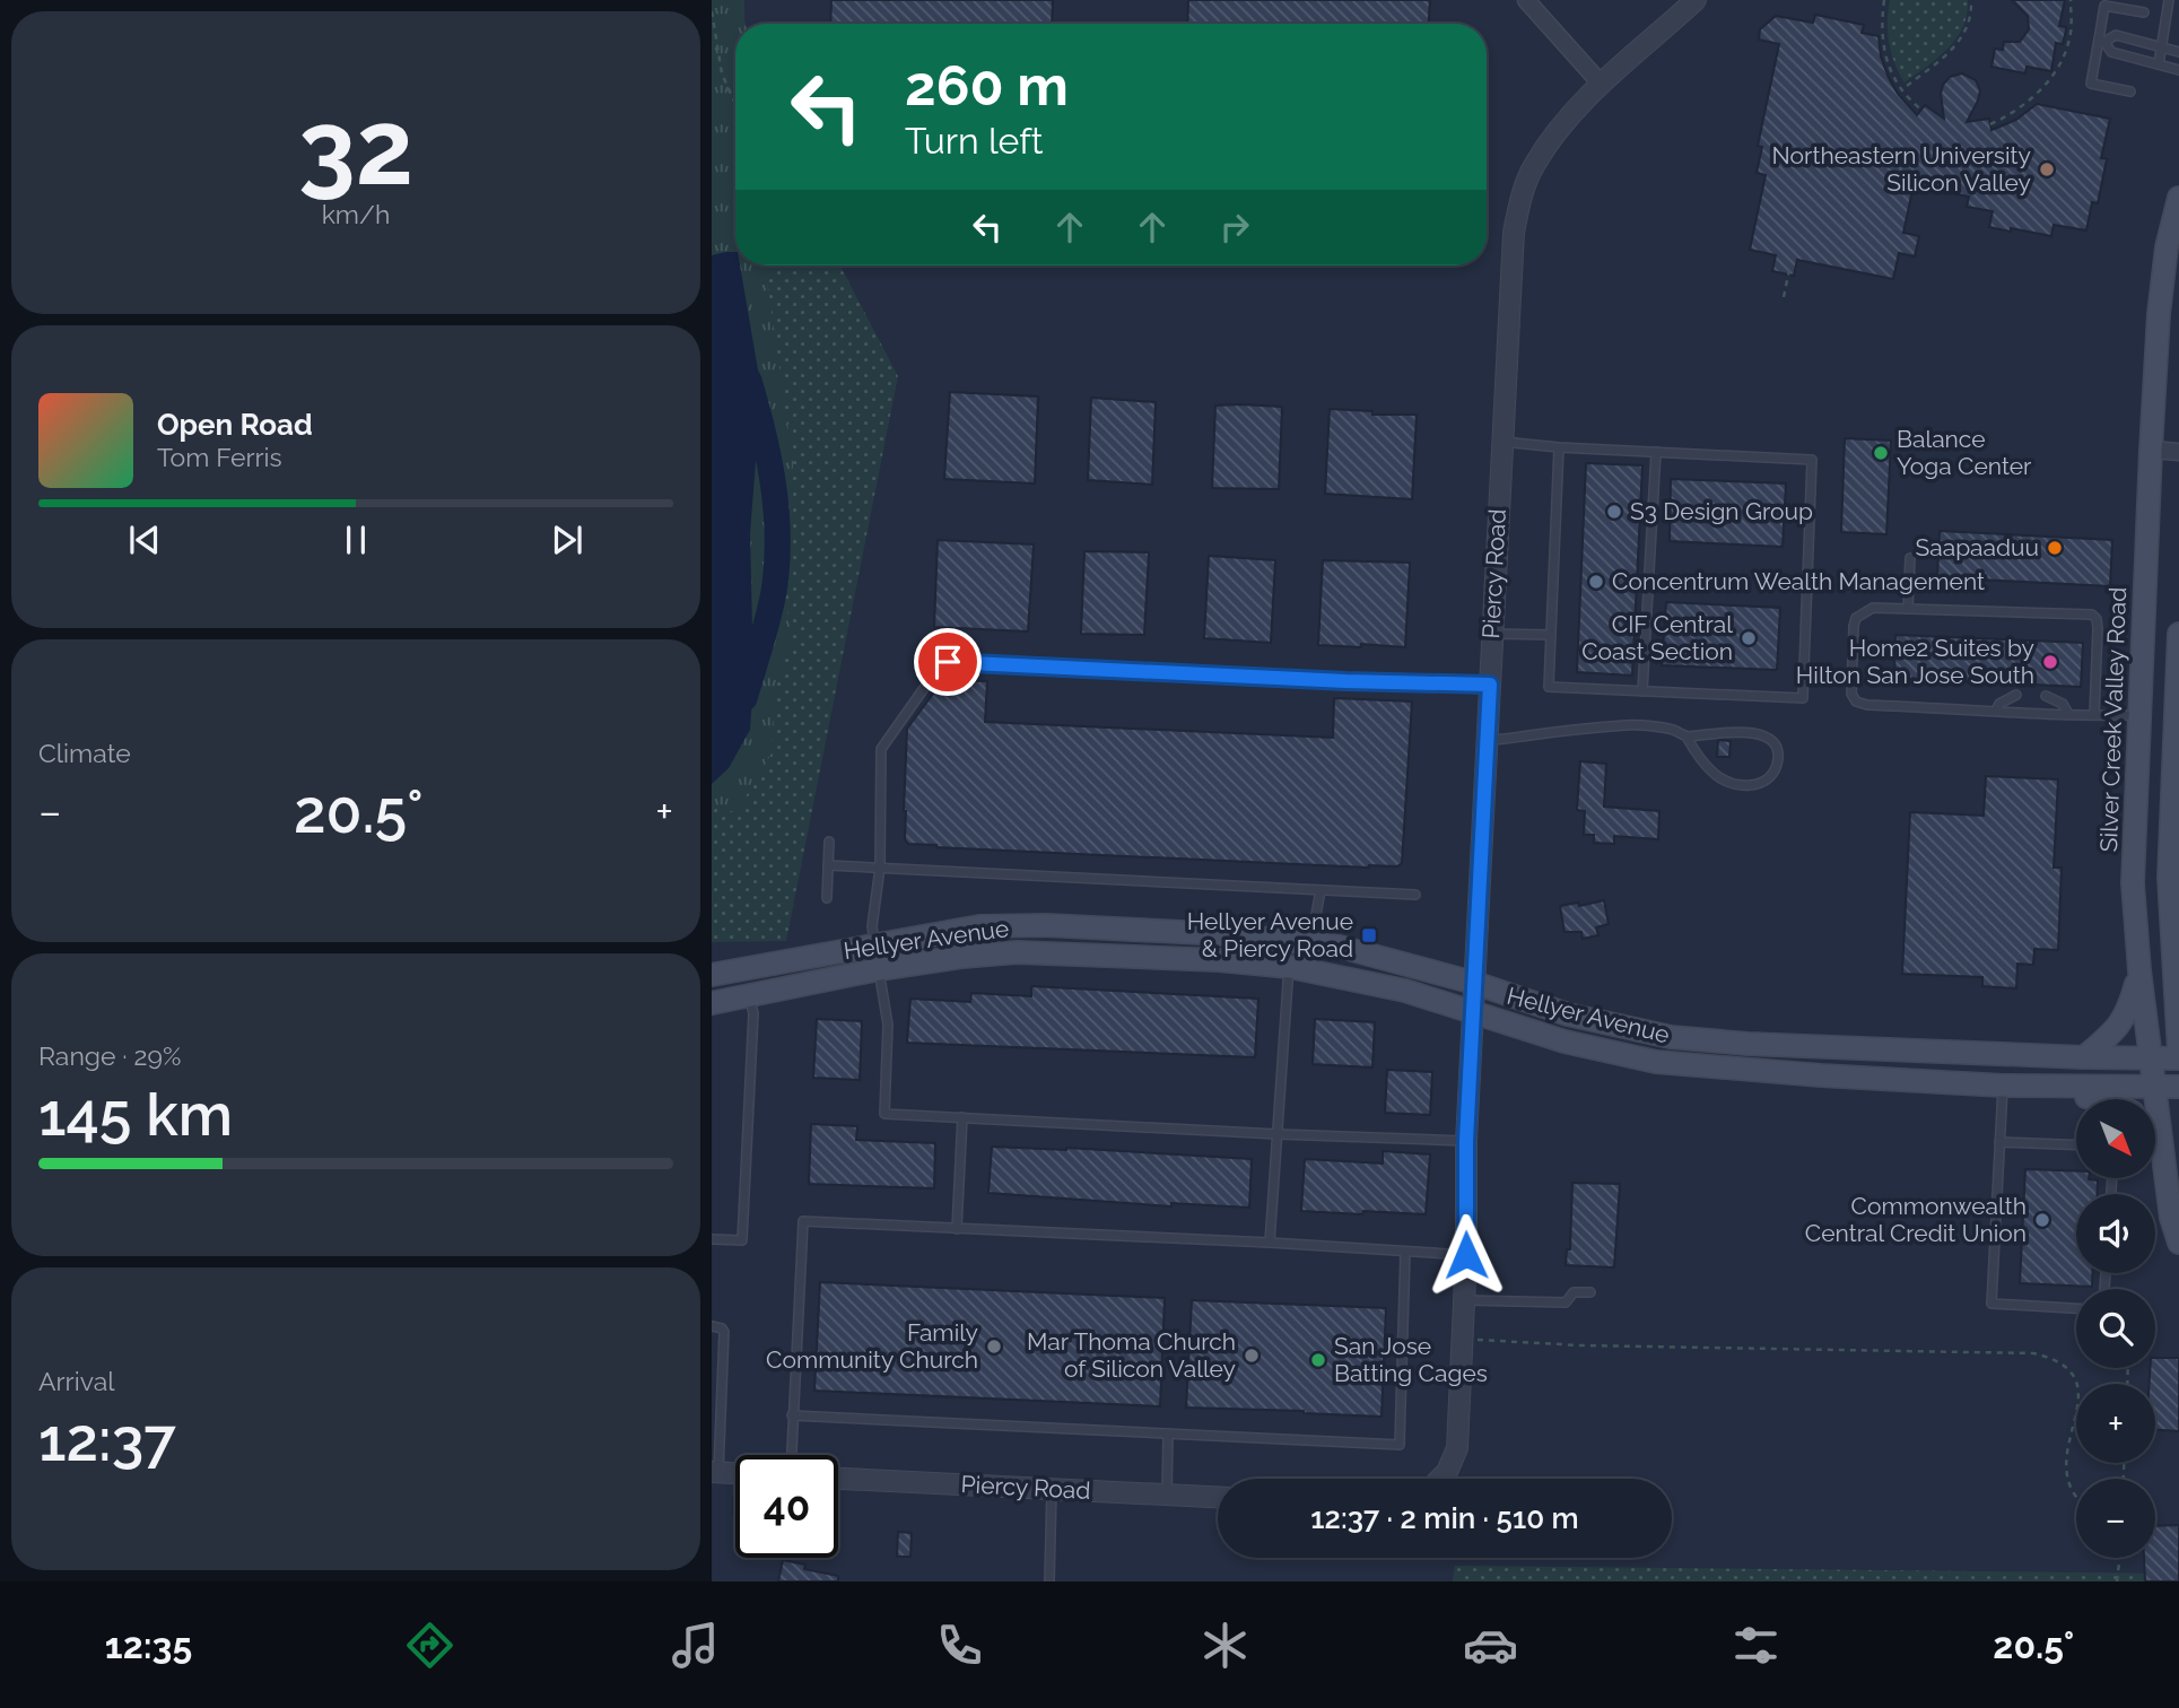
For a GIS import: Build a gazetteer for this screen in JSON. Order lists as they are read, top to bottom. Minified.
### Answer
{"streets":{"main road":["Silver Creek Valley Road","Hellyer Avenue"],"street":["Piercy Road"]},"crossings":[["Piercy Road","Hellyer Avenue"],["Silver Creek Valley Road","Hellyer Avenue"]],"places":{"other":["Northeastern University Silicon Valley","Balance Yoga Center","S3 Design Group","Saapaaduu","Concentrum Wealth Management","CIF Central Coast Section","Home2 Suites by Hilton San Jose South","Commonwealth Central Credit Union","Family Community Church","Mar Thoma Church of Silicon Valley","San Jose Batting Cages"],"transit":["Hellyer Avenue & Piercy Road"]},"north":"bottom right","page":{"tile":[["32","km/h"],"Climate",["Range · 29%","145 km"],["Arrival","12:37"]],"turn":["260 m","Turn left"],"song":["Open Road","Tom Ferris"],"heat":["−","20.5°","+"],"map_buttons":["+","−"],"limit":"40","trip":"12:37 · 2 min · 510 m","tabs":["12:35","20.5°"]}}
